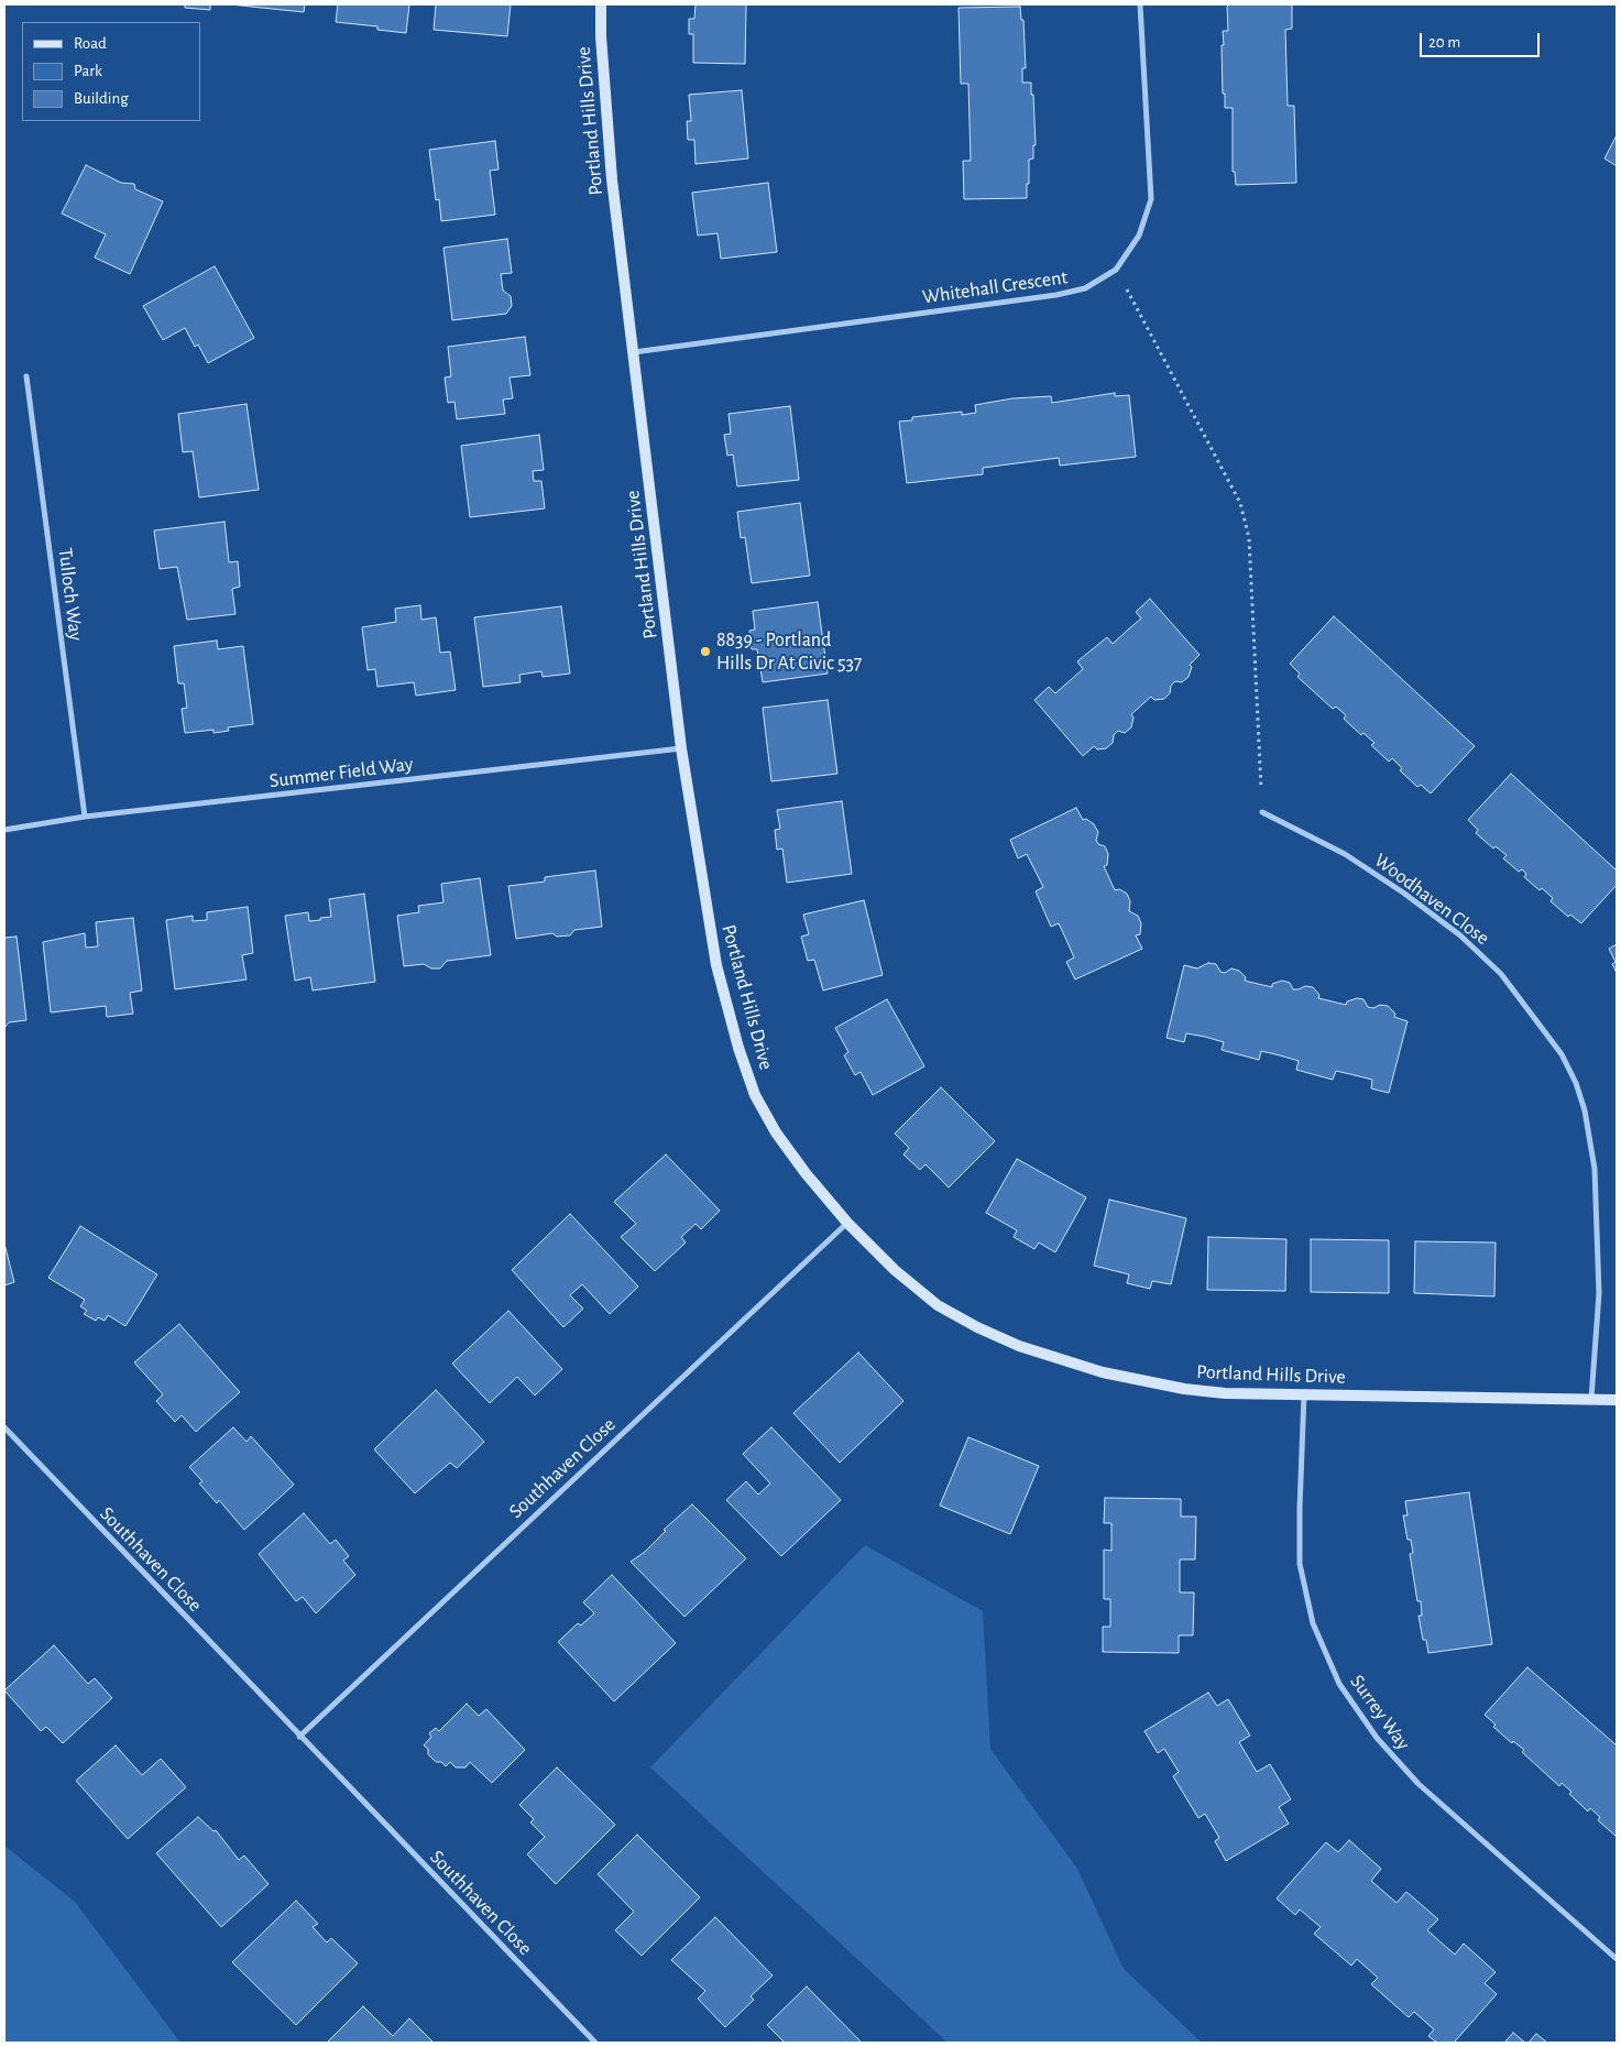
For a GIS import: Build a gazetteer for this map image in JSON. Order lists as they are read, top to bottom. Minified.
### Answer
{"streets":{"street":["Portland Hills Drive","Whitehall Crescent","Tulloch Way","Summer Field Way","Woodhaven Close","Southhaven Close","Surrey Way"]},"crossings":[["Portland Hills Drive","Whitehall Crescent"],["Portland Hills Drive","Summer Field Way"],["Portland Hills Drive","Woodhaven Close"],["Portland Hills Drive","Southhaven Close"],["Portland Hills Drive","Surrey Way"],["Tulloch Way","Summer Field Way"]],"places":["8839 - Portland Hills Dr At Civic 537"],"legend":["Road","Park","Building"],"scale_bar":"20 m"}
